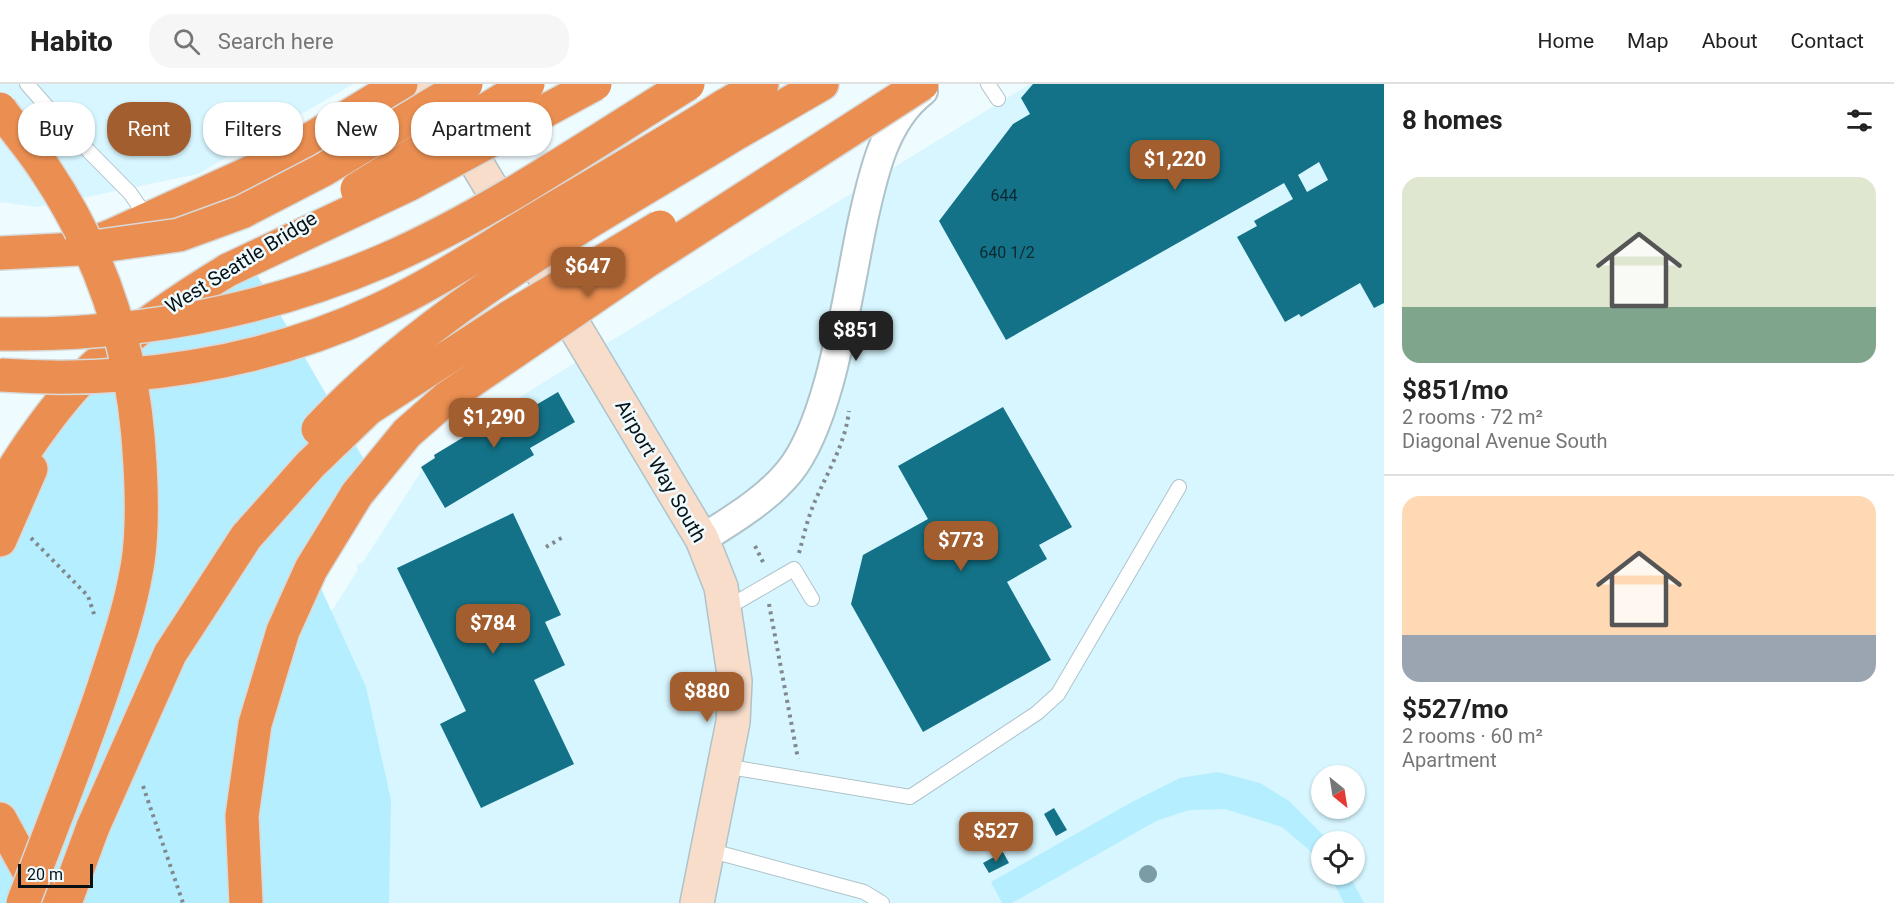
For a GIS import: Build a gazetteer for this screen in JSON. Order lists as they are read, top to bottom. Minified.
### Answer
{"streets":{"highway":["West Seattle Bridge"],"main road":["Airport Way South"]},"house_numbers":["644","640 1/2"],"scale_bar":"20 m","north":"bottom right","page":{"header":"Habito","search":"Search here","nav":["Home","Map","About","Contact"],"heading":"8 homes","chip":["Buy","Rent","Filters","New","Apartment"],"price":["$1,220","$647","$851","$1,290","$773","$784","$880","$527"],"list":[{"name":"$851/mo","note":"2 rooms · 72 m² · Diagonal Avenue South"},{"name":"$527/mo","note":"2 rooms · 60 m² · Apartment"}],"scale":"20 m"}}
